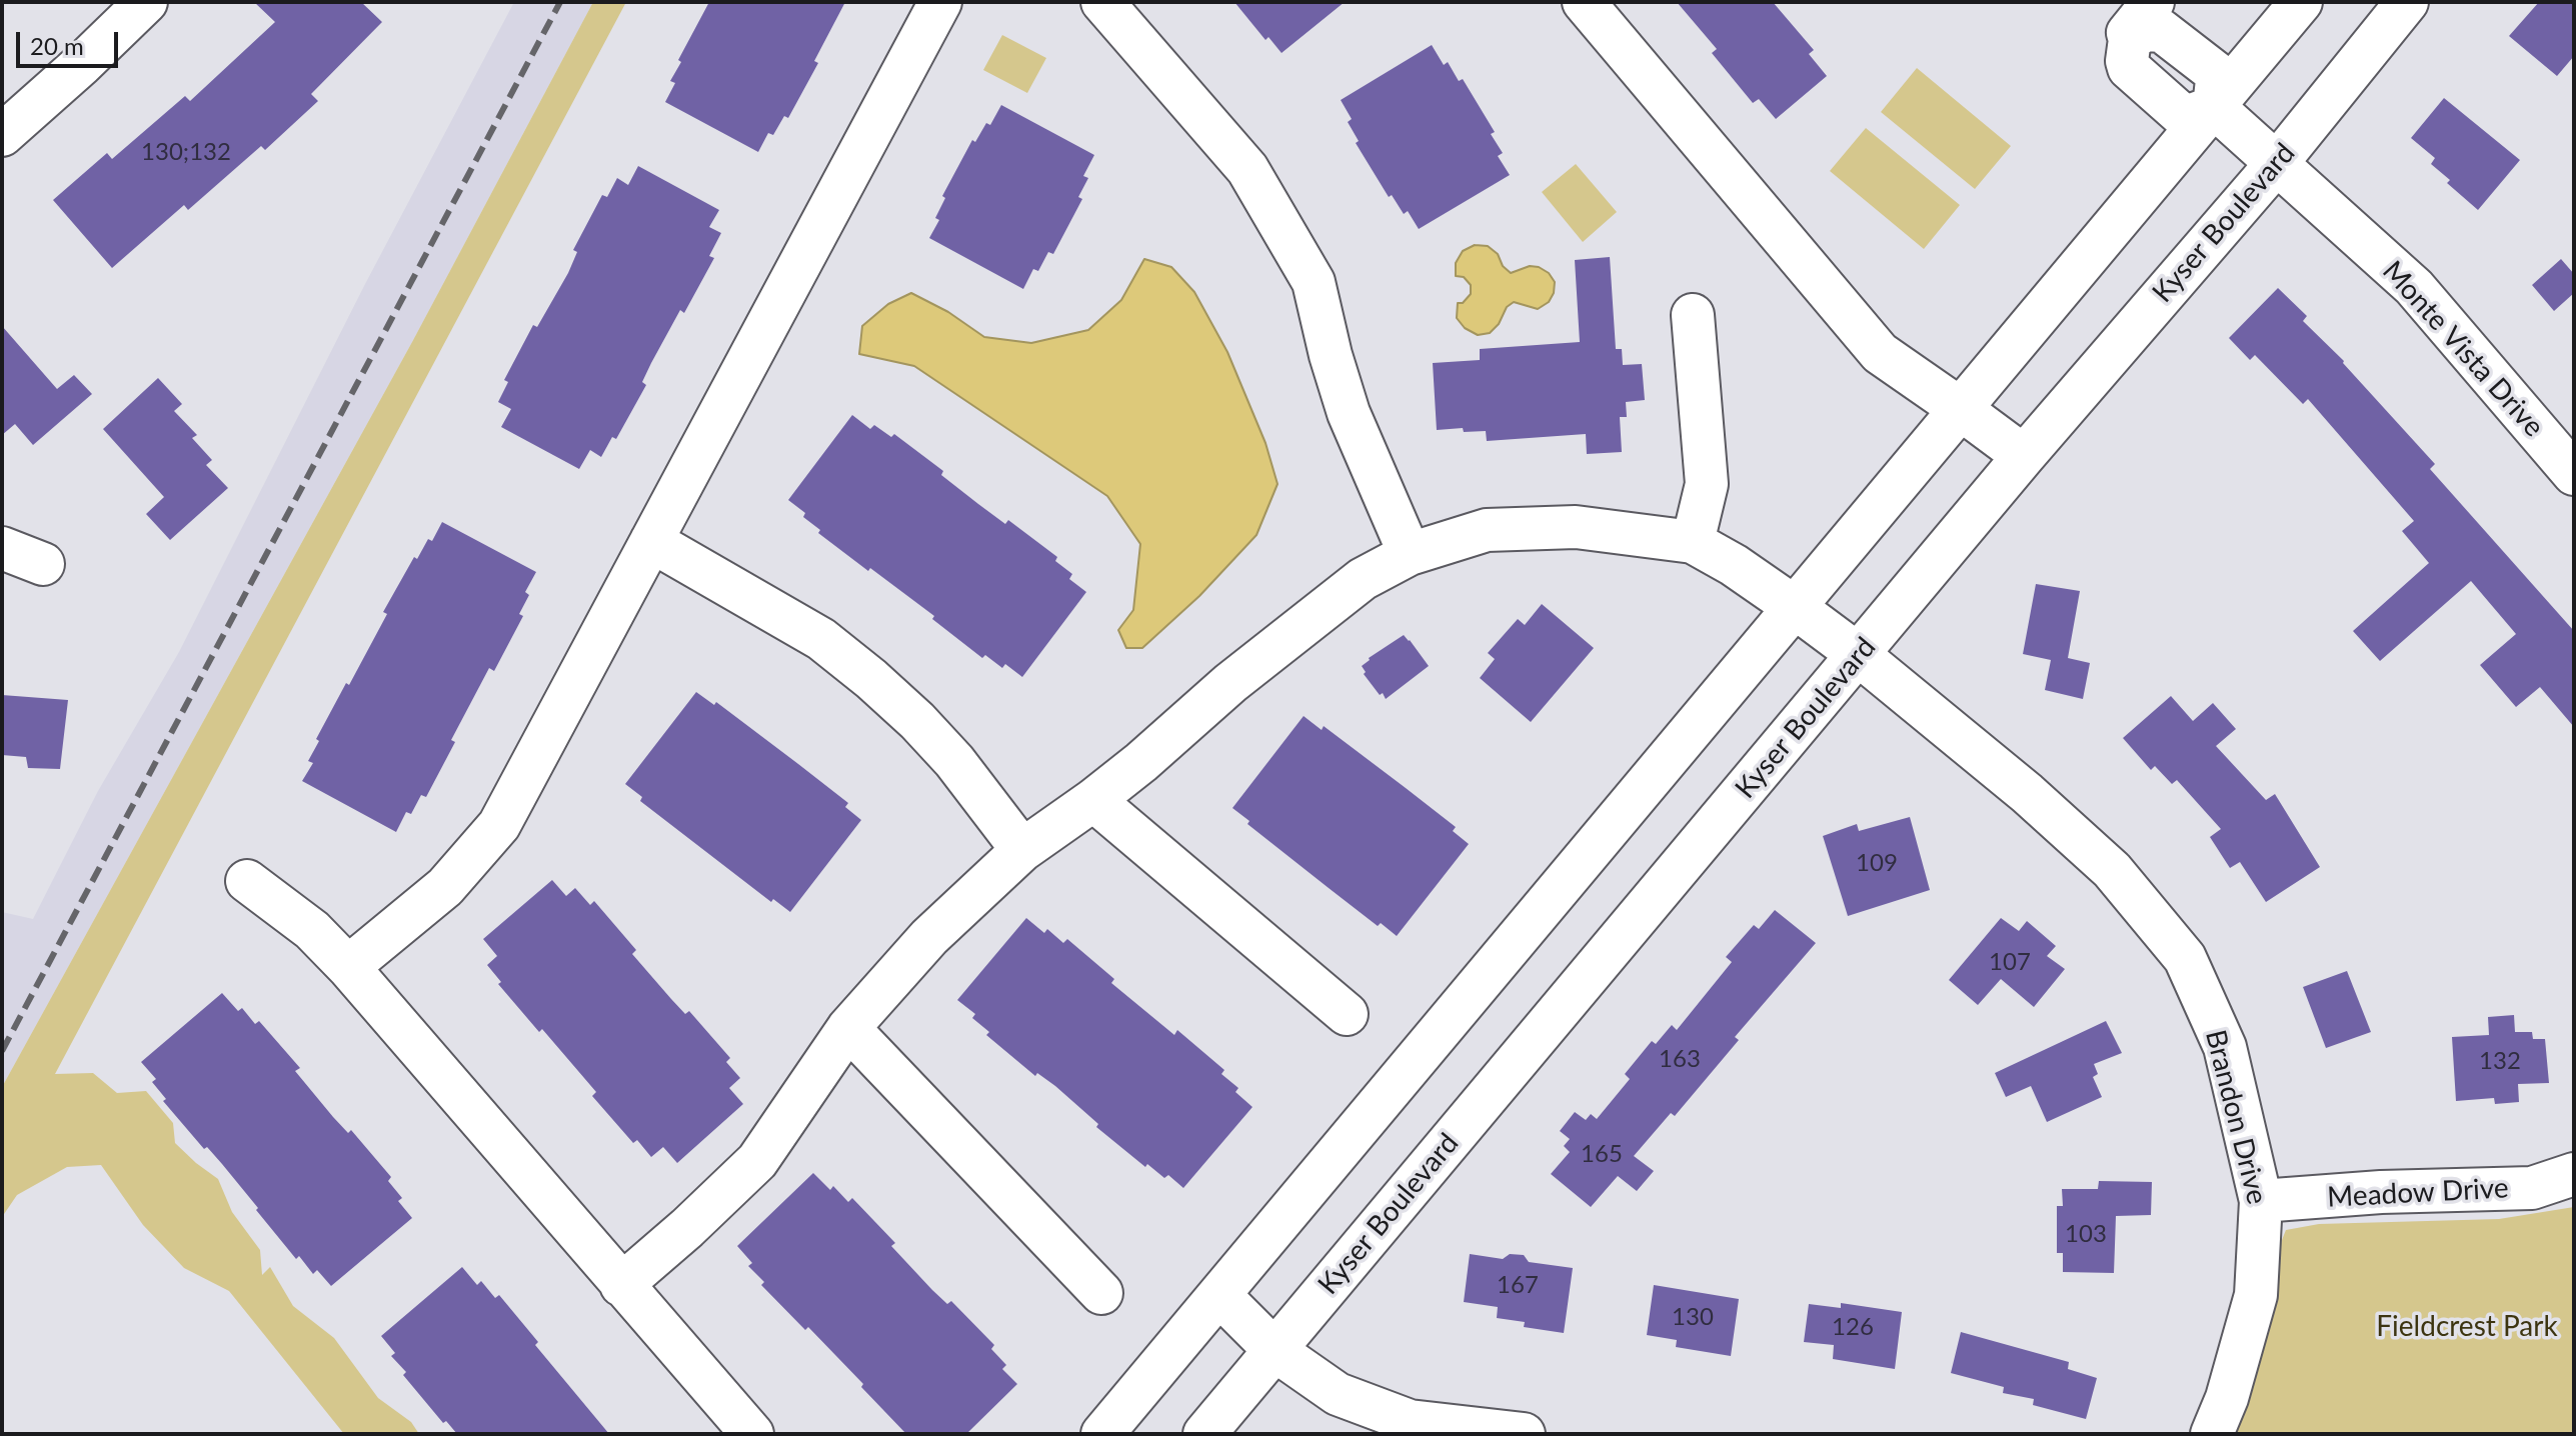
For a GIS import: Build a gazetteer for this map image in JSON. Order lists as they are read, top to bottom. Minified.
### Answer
{"streets":{"street":["Kyser Boulevard","Monte Vista Drive","Brandon Drive","Meadow Drive"]},"crossings":[["Kyser Boulevard","Monte Vista Drive"],["Kyser Boulevard","Brandon Drive"],["Brandon Drive","Meadow Drive"]],"parks":["Fieldcrest Park"],"house_numbers":["130;132","109","107","163","132","165","103","167","130","126"],"scale_bar":"20 m"}
